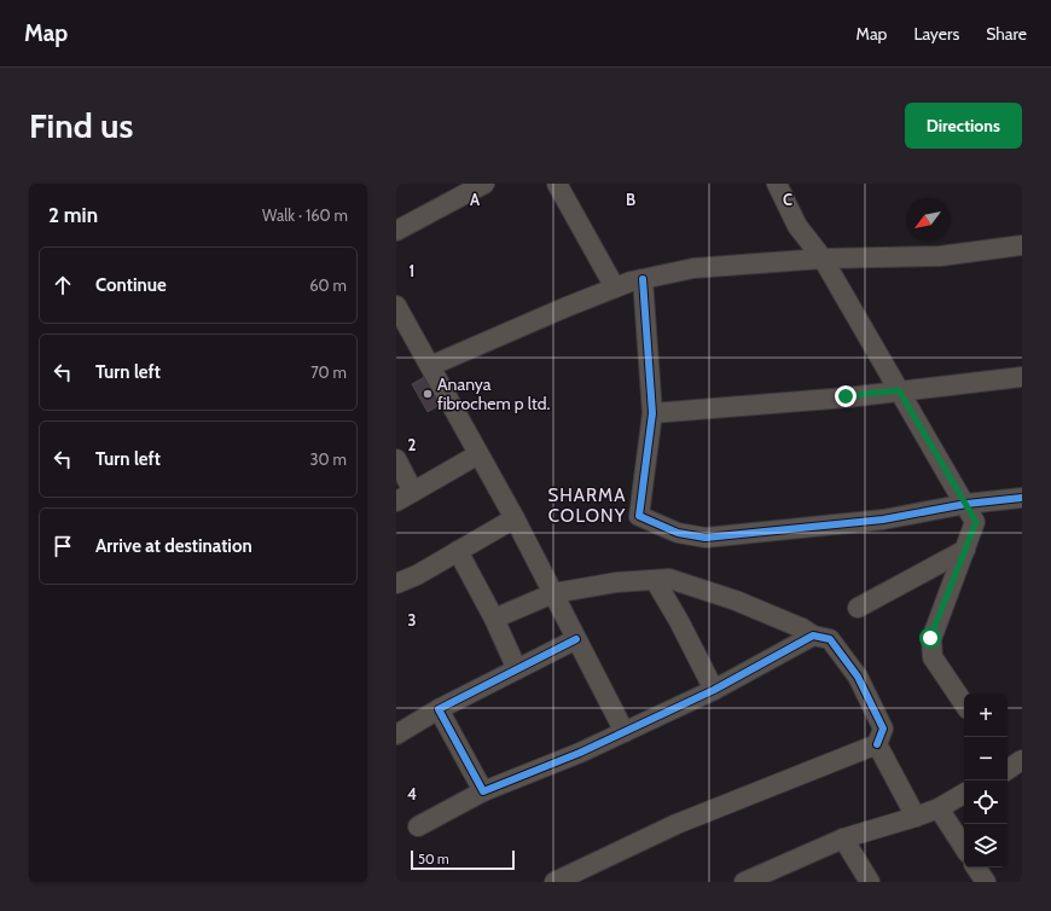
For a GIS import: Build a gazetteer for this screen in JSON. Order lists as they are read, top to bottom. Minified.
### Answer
{"districts":["SHARMA COLONY"],"places":["Ananya fibrochem p ltd."],"scale_bar":"50 m","north":"bottom left","page":{"header":"Map","nav":["Map","Layers","Share"],"buttons":"Directions","title":"Find us","heading":["2 min","Walk · 160 m"],"list":[["Continue","60 m"],["Turn left","70 m"],["Turn left","30 m"],"Arrive at destination"],"map_buttons":["+","−"],"scale":"50 m"},"grid":{"columns":["A","B","C"],"rows":["1","2","3","4"]}}
